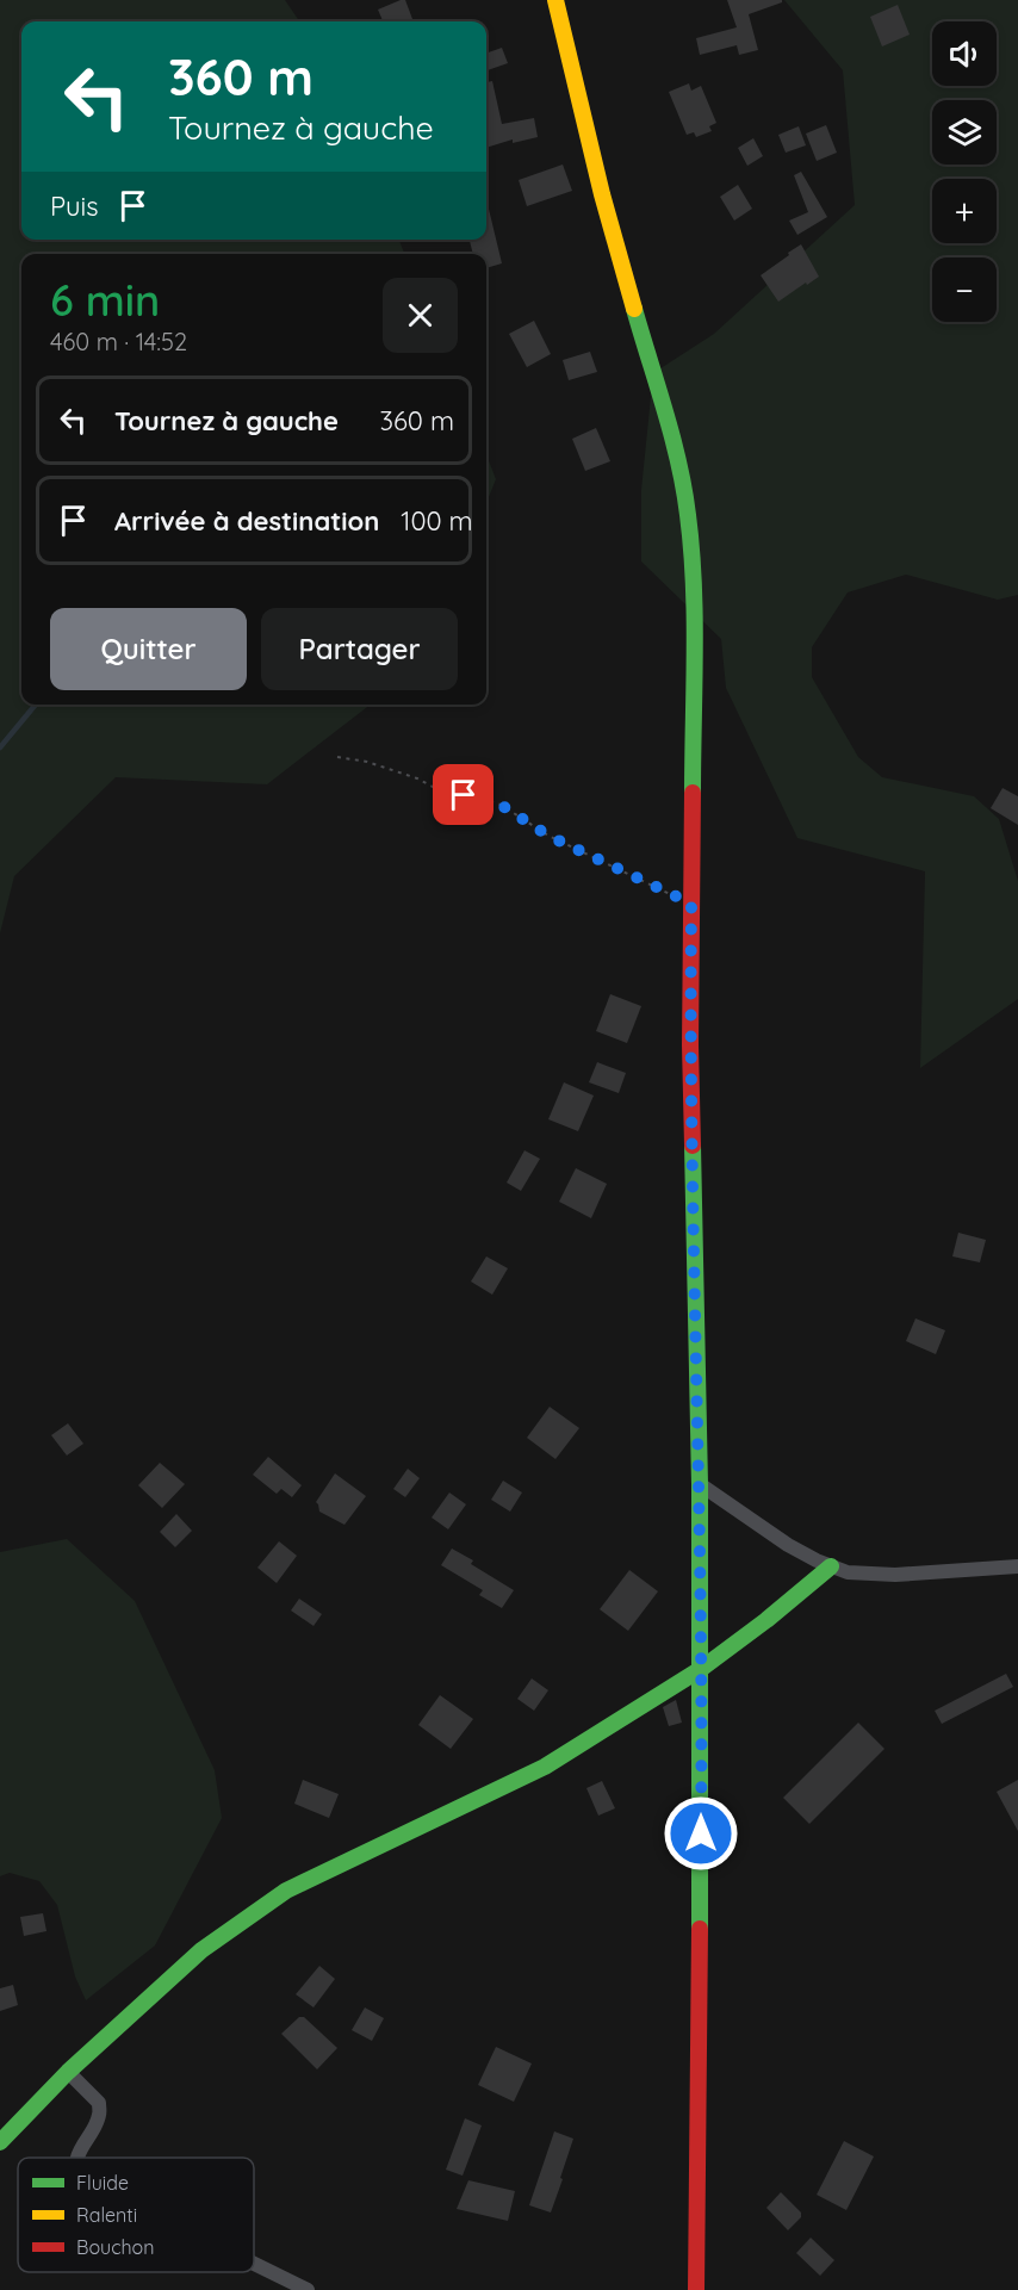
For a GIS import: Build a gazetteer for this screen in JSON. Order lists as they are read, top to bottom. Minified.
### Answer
{"legend":["Fluide","Ralenti","Bouchon"],"page":{"map_buttons":["+","−"],"turn":["360 m","Tournez à gauche"],"then":"Puis","heading":["6 min","460 m · 14:52"],"list":[{"name":"Tournez à gauche","value":"360 m"},{"name":"Arrivée à destination","value":"100 m"}],"buttons":["Quitter","Partager"]}}
